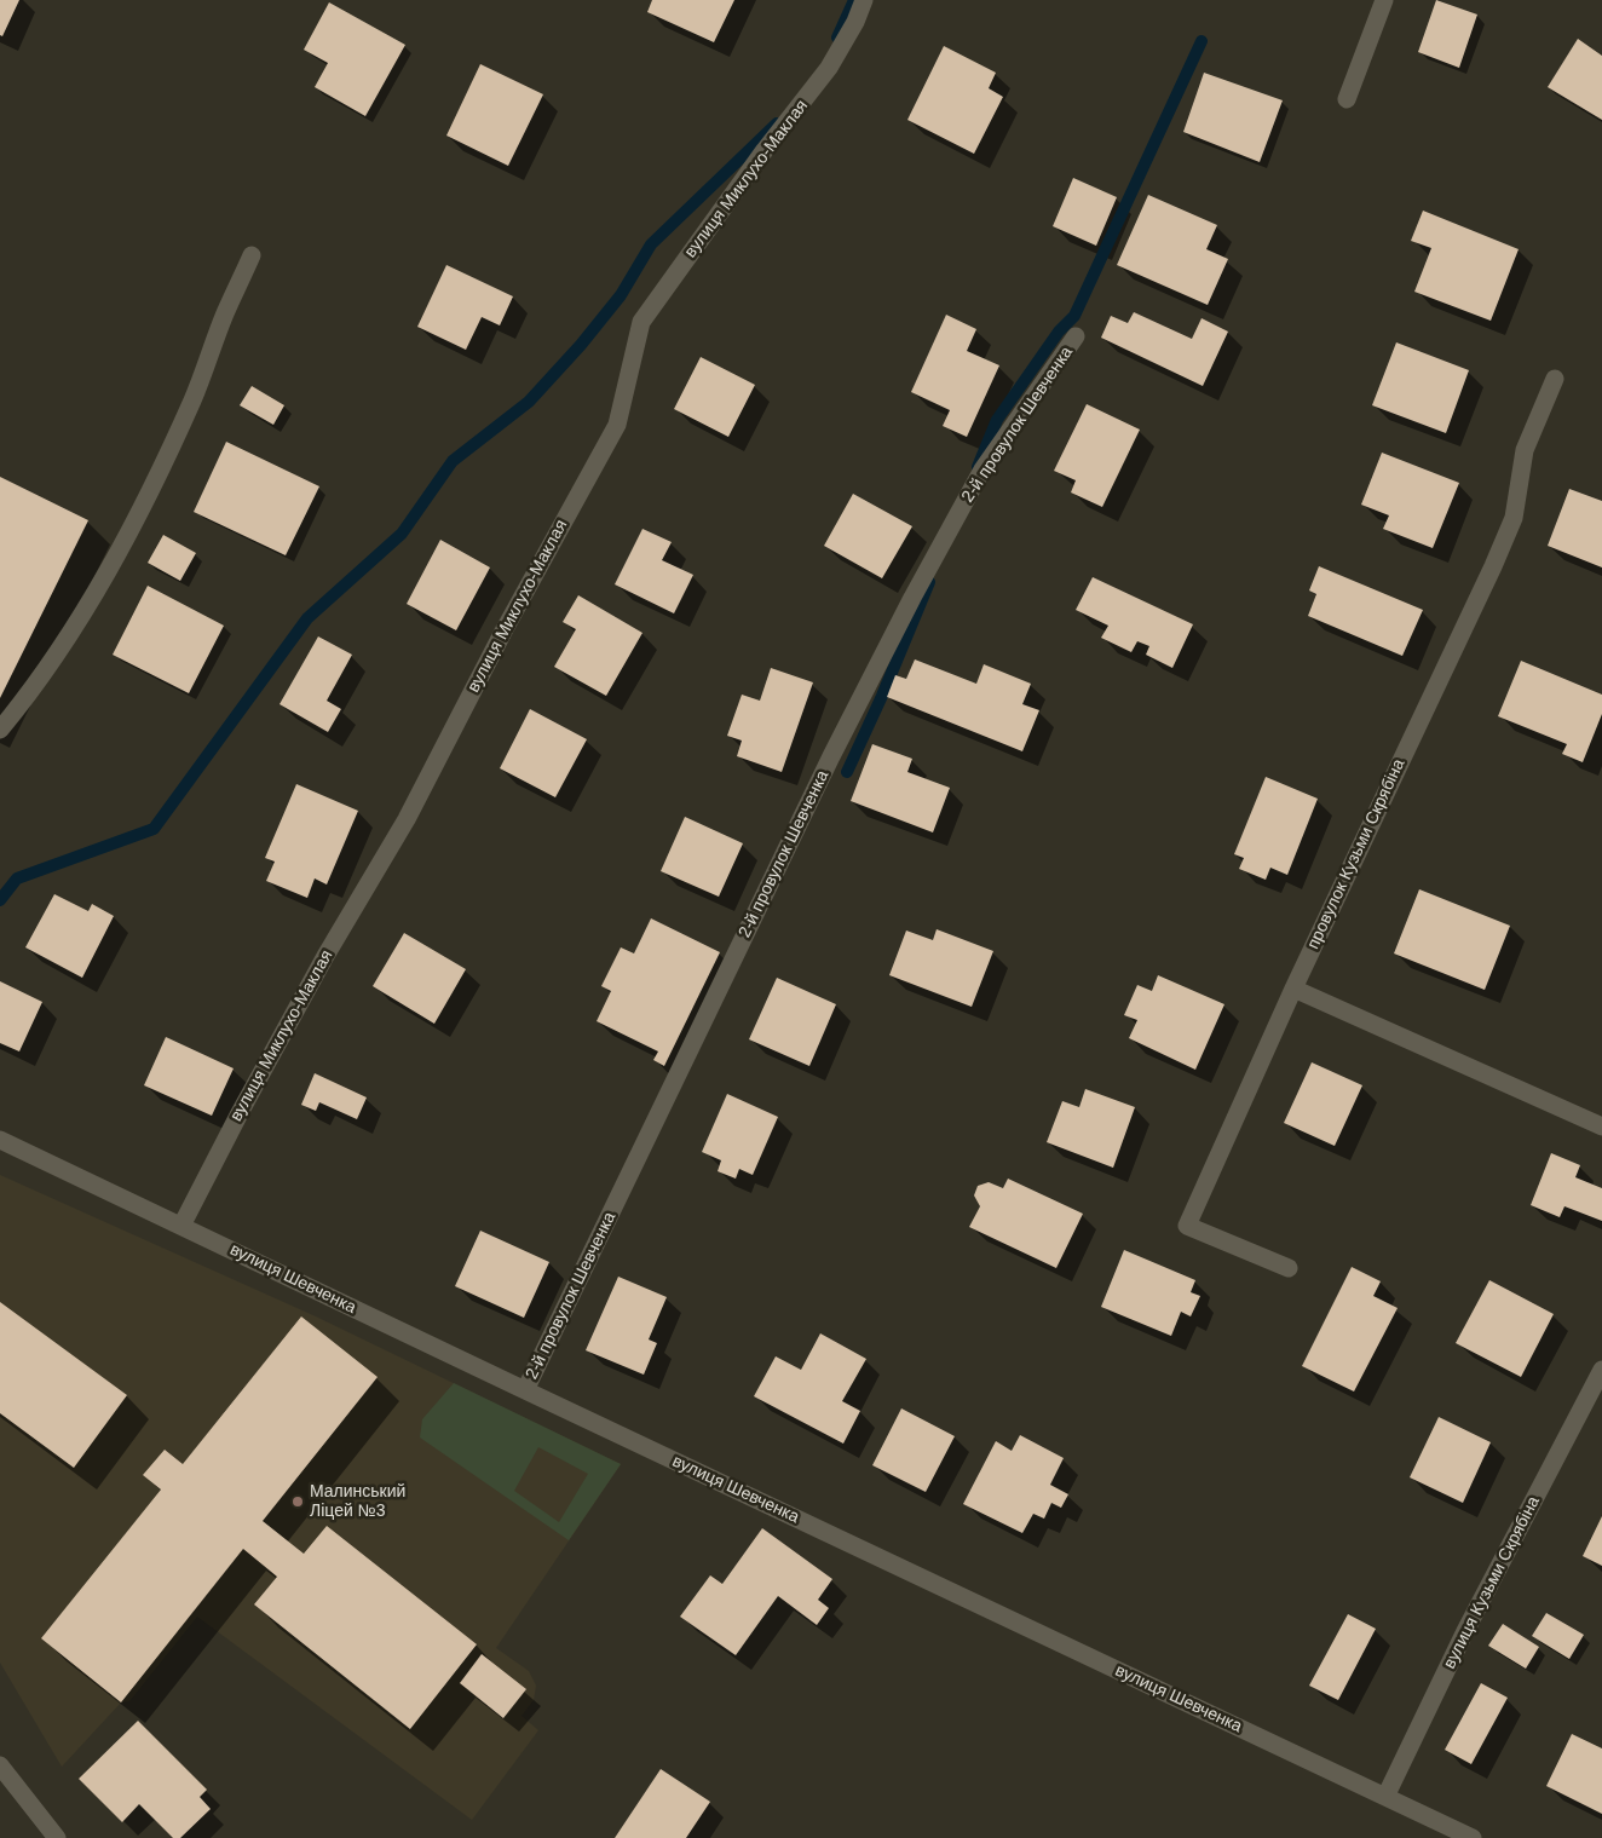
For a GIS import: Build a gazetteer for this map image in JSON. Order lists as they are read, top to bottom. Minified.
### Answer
{"streets":{"street":["вулиця Миклухо-Маклая","2-й провулок Шевченка","провулок Кузьми Скрябіна","вулиця Шевченка","вулиця Кузьми Скрябіна"]},"crossings":[["вулиця Миклухо-Маклая","вулиця Шевченка"],["2-й провулок Шевченка","вулиця Шевченка"],["вулиця Шевченка","вулиця Кузьми Скрябіна"]],"places":["Малинський Ліцей №3"]}
